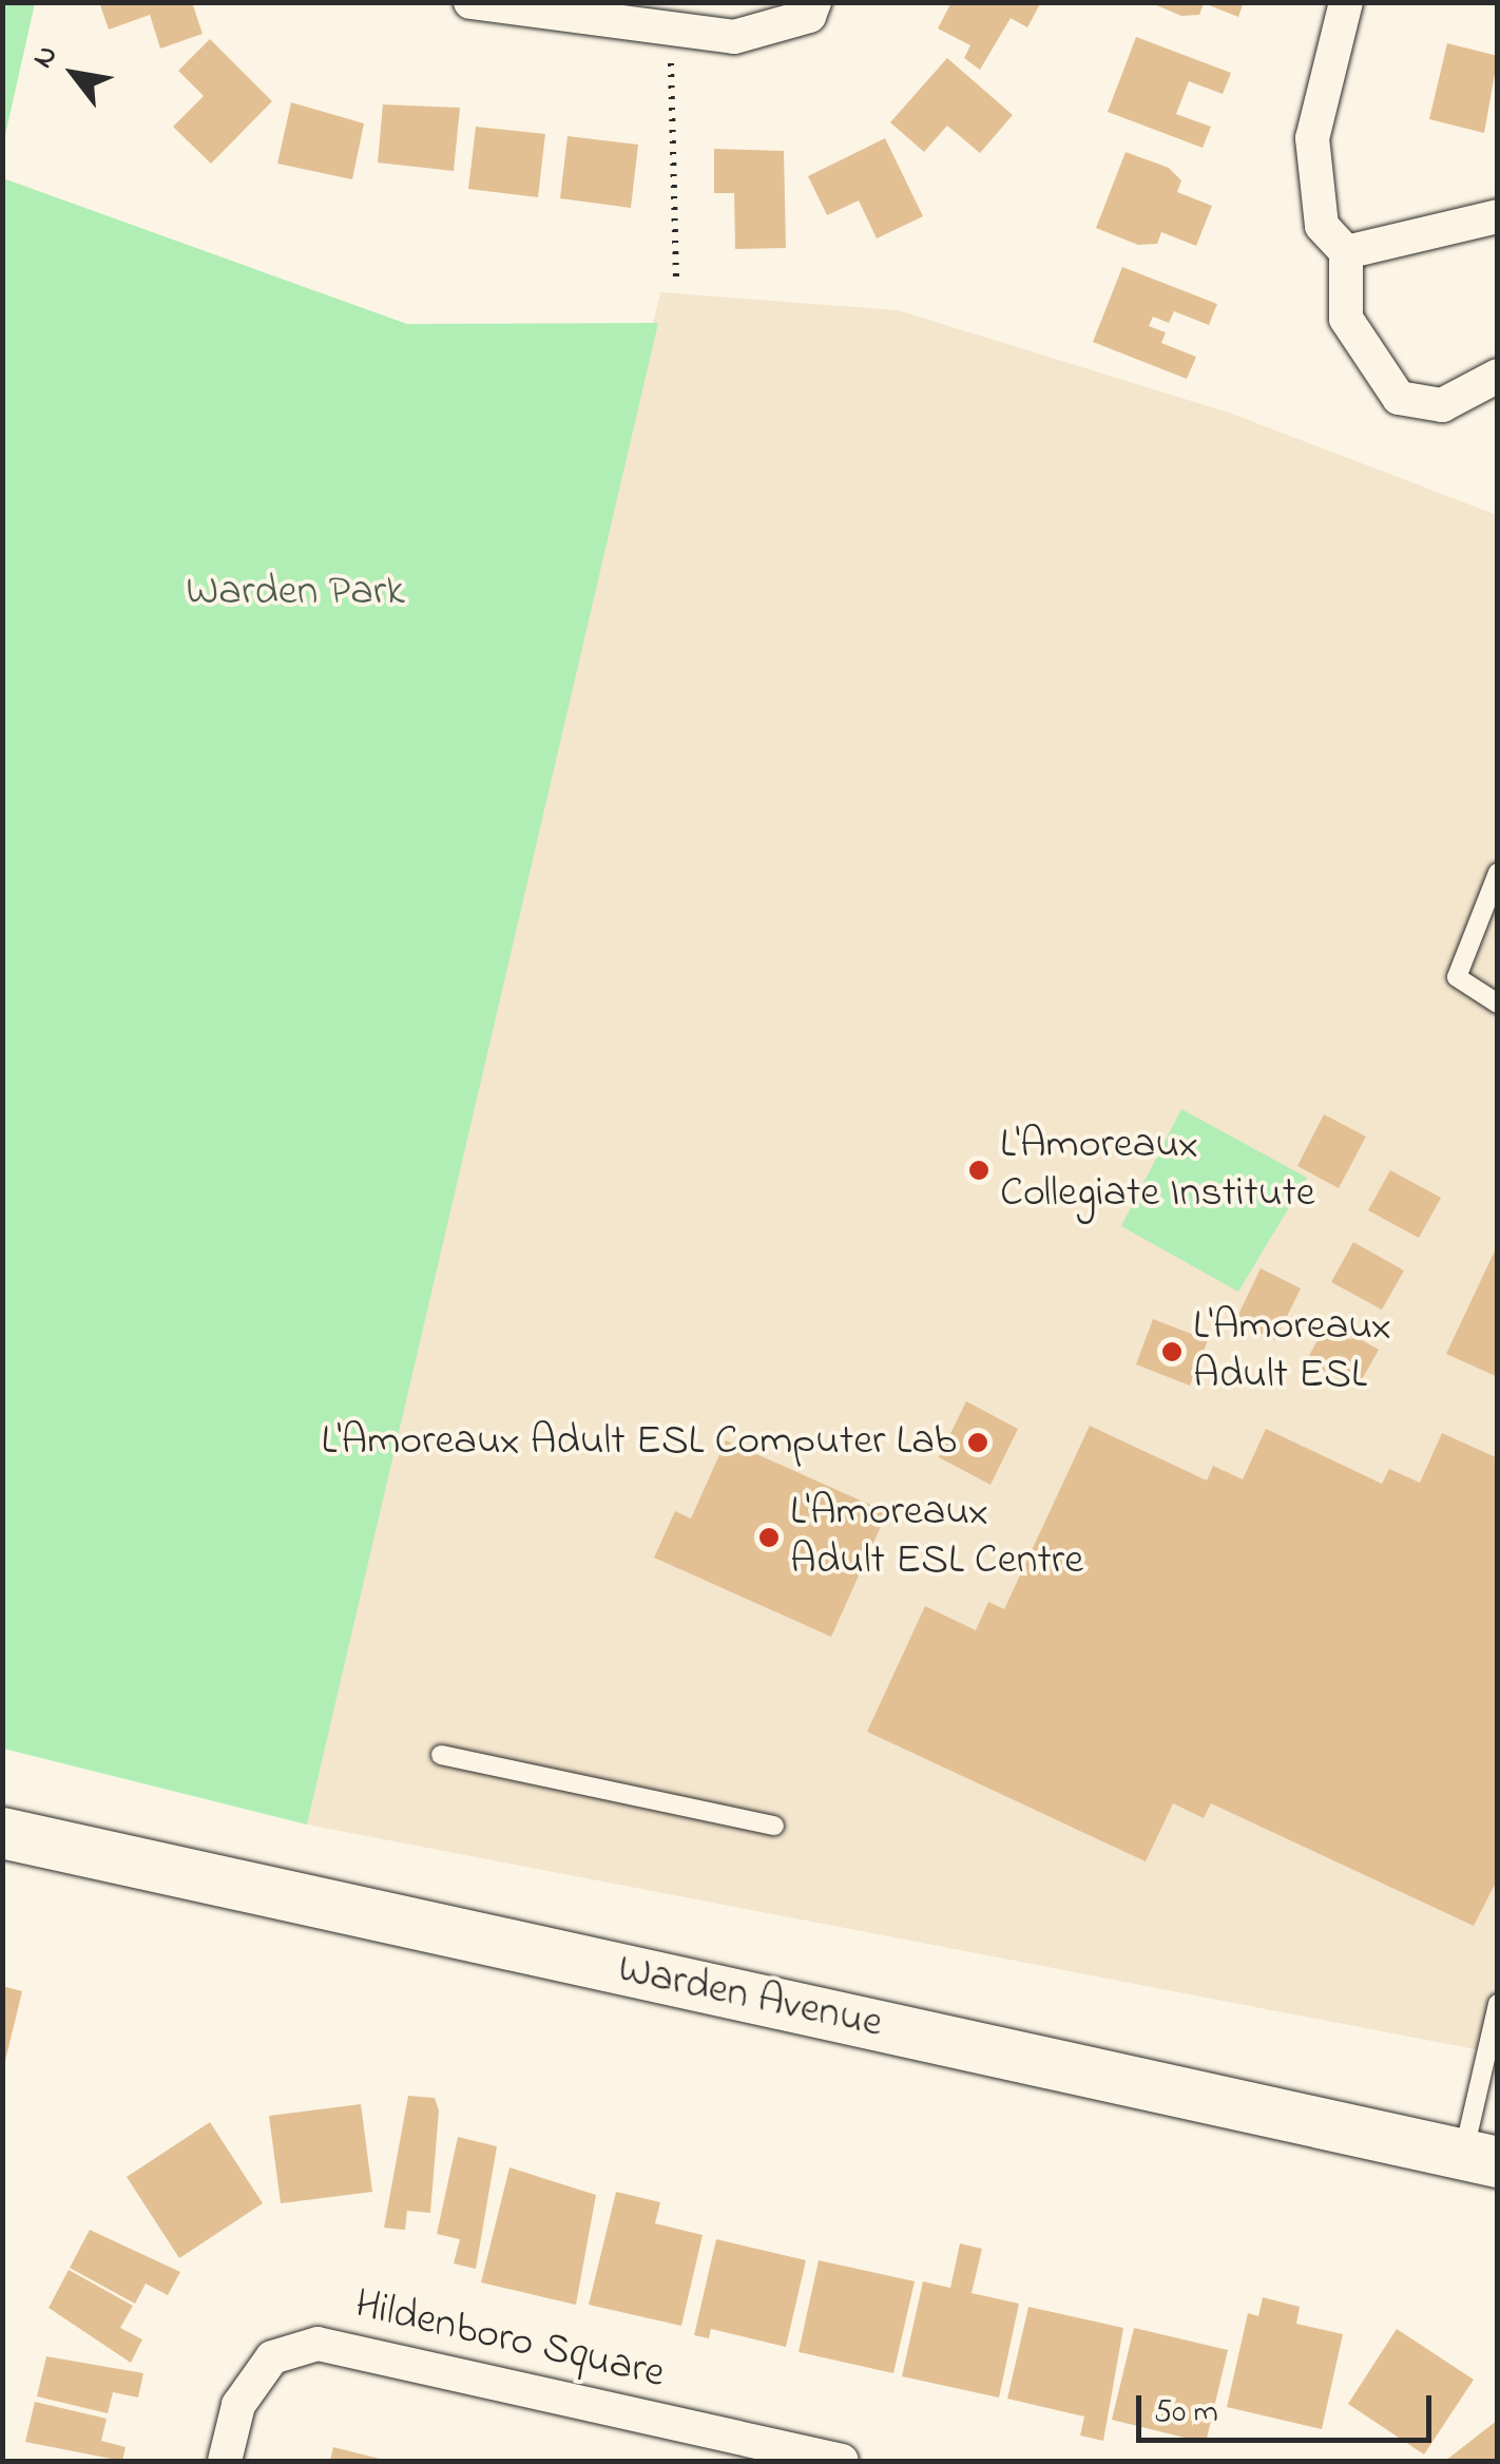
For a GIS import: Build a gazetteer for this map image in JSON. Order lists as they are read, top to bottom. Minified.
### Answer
{"streets":{"main road":["Warden Avenue"],"street":["Hildenboro Square"]},"parks":["Warden Park"],"places":["L'Amoreaux Collegiate Institute","L'Amoreaux Adult ESL","L'Amoreaux Adult ESL Computer Lab","L'Amoreaux Adult ESL Centre"],"scale_bar":"50 m","north":"top left"}
